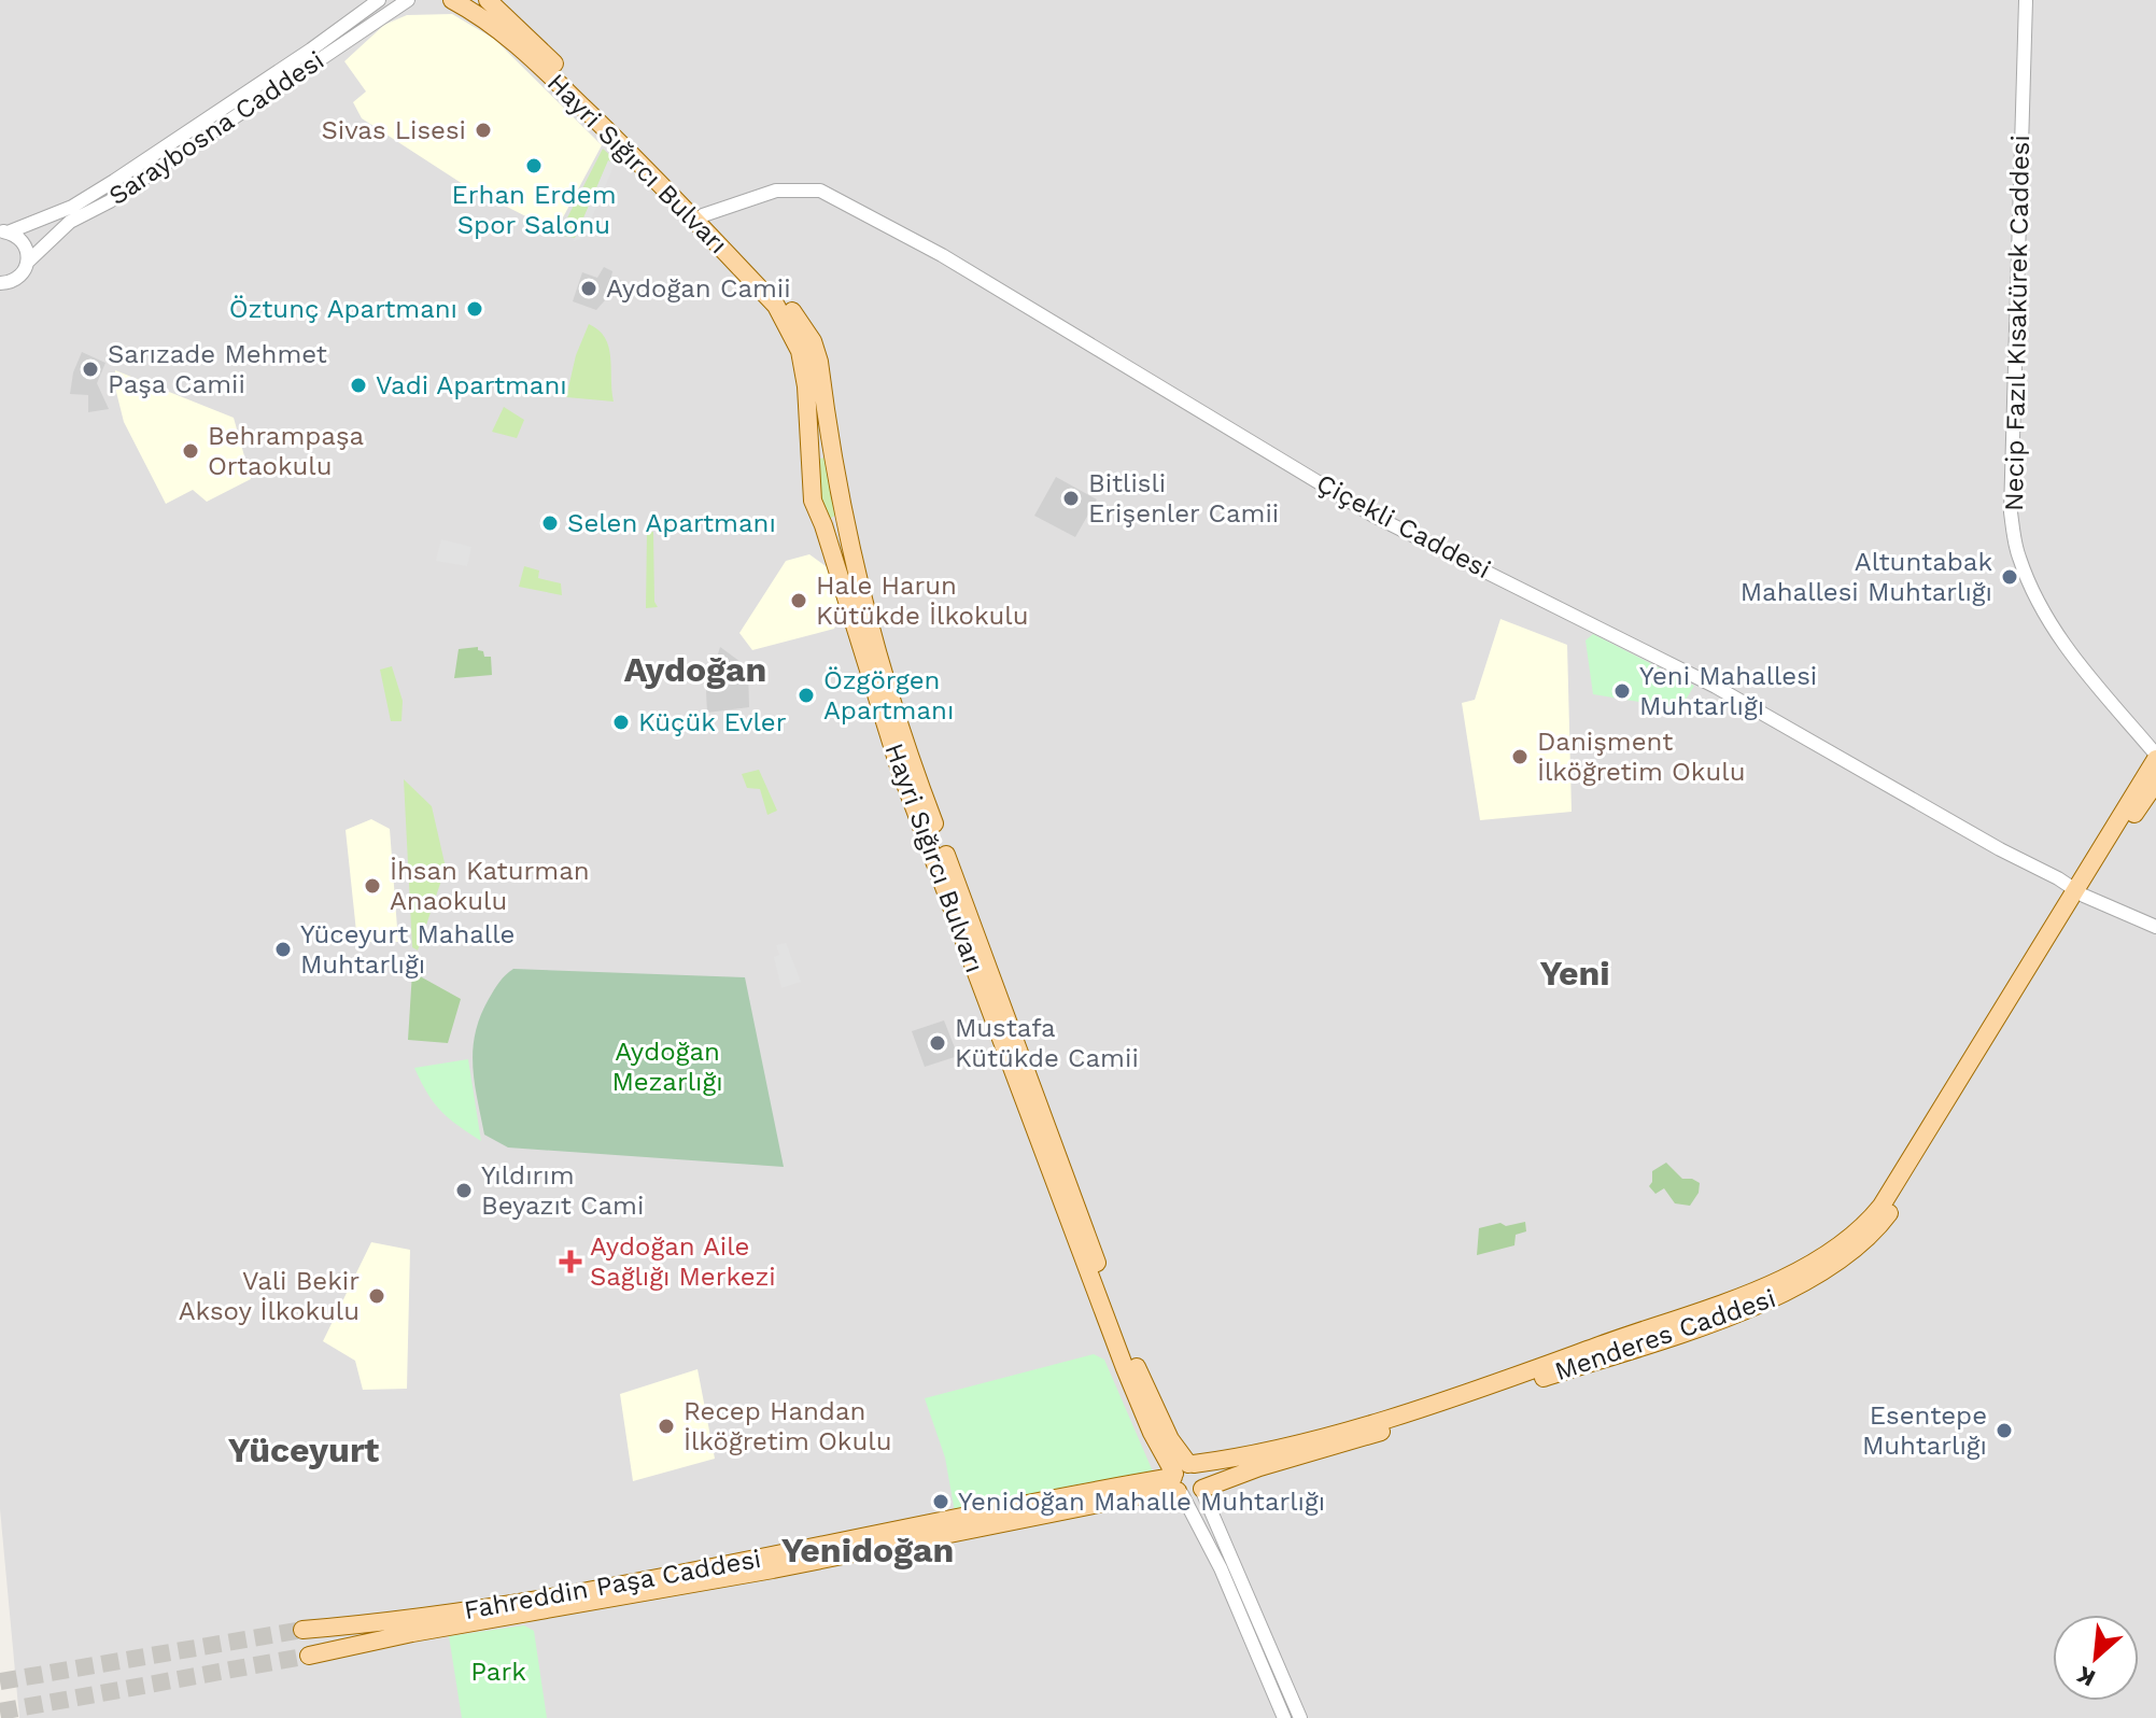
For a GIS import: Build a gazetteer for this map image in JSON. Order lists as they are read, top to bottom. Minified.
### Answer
{"streets":{"main road":["Hayri Sığırcı Bulvarı","Menderes Caddesi","Fahreddin Paşa Caddesi"],"street":["Saraybosna Caddesi","Necip Fazıl Kısakürek Caddesi","Çiçekli Caddesi"]},"crossings":[["Hayri Sığırcı Bulvarı","Çiçekli Caddesi"],["Hayri Sığırcı Bulvarı","Menderes Caddesi"],["Hayri Sığırcı Bulvarı","Fahreddin Paşa Caddesi"],["Çiçekli Caddesi","Menderes Caddesi"],["Menderes Caddesi","Fahreddin Paşa Caddesi"]],"districts":["Aydoğan","Yeni","Yüceyurt","Yenidoğan"],"parks":["Aydoğan Mezarlığı","Park"],"places":{"other":["Sivas Lisesi","Erhan Erdem Spor Salonu","Aydoğan Camii","Öztunç Apartmanı","Sarızade Mehmet Paşa Camii","Vadi Apartmanı","Behrampaşa Ortaokulu","Bitlisli Erişenler Camii","Selen Apartmanı","Altuntabak Mahallesi Muhtarlığı","Hale Harun Kütükde İlkokulu","Yeni Mahallesi Muhtarlığı","Özgörgen Apartmanı","Küçük Evler","Danişment İlköğretim Okulu","İhsan Katurman Anaokulu","Yüceyurt Mahalle Muhtarlığı","Mustafa Kütükde Camii","Yıldırım Beyazıt Cami","Vali Bekir Aksoy İlkokulu","Recep Handan İlköğretim Okulu","Esentepe Muhtarlığı","Yenidoğan Mahalle Muhtarlığı"],"health":["Aydoğan Aile Sağlığı Merkezi"]},"north":"bottom left"}
